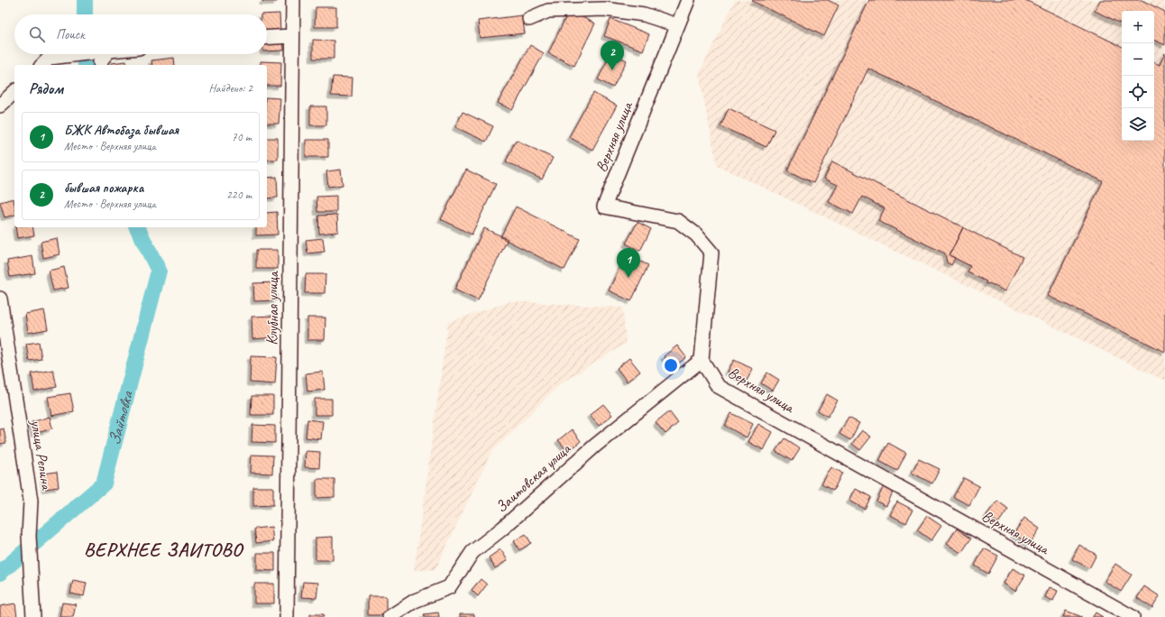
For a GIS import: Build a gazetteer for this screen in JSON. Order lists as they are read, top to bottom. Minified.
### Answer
{"streets":{"street":["Верхняя улица","Клубная улица","улица Репина","Заитовская улица"]},"crossings":[["Верхняя улица","Заитовская улица"]],"districts":["ВЕРХНЕЕ ЗАИТОВО"],"water":["Зайтовка"],"page":{"map_buttons":["+","−"],"search":"Поиск","pins":["2","1"],"heading":["Рядом","Найдено: 2"],"list":[{"mark":"1","name":"БЖК Автобаза бывшая","note":"Место · Верхняя улица","value":"70 m"},{"mark":"2","name":"бывшая пожарка","note":"Место · Верхняя улица","value":"220 m"}]}}
